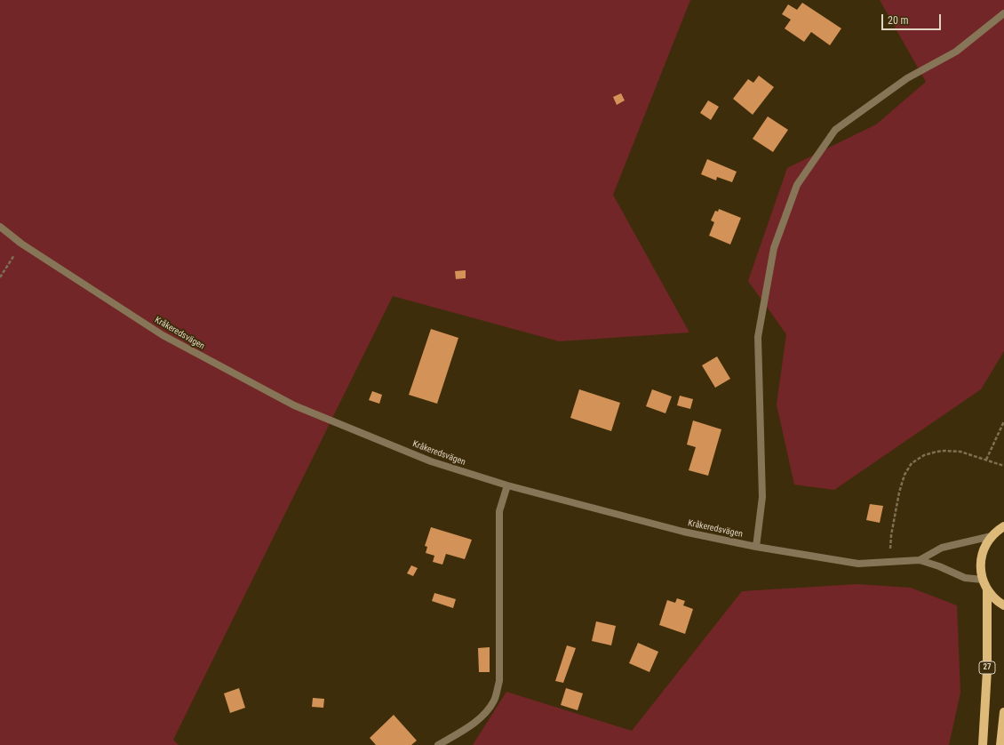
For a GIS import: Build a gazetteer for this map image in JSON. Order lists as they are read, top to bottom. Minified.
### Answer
{"streets":{"main road":["27"],"street":["Kråkeredsvägen"]},"scale_bar":"20 m"}
